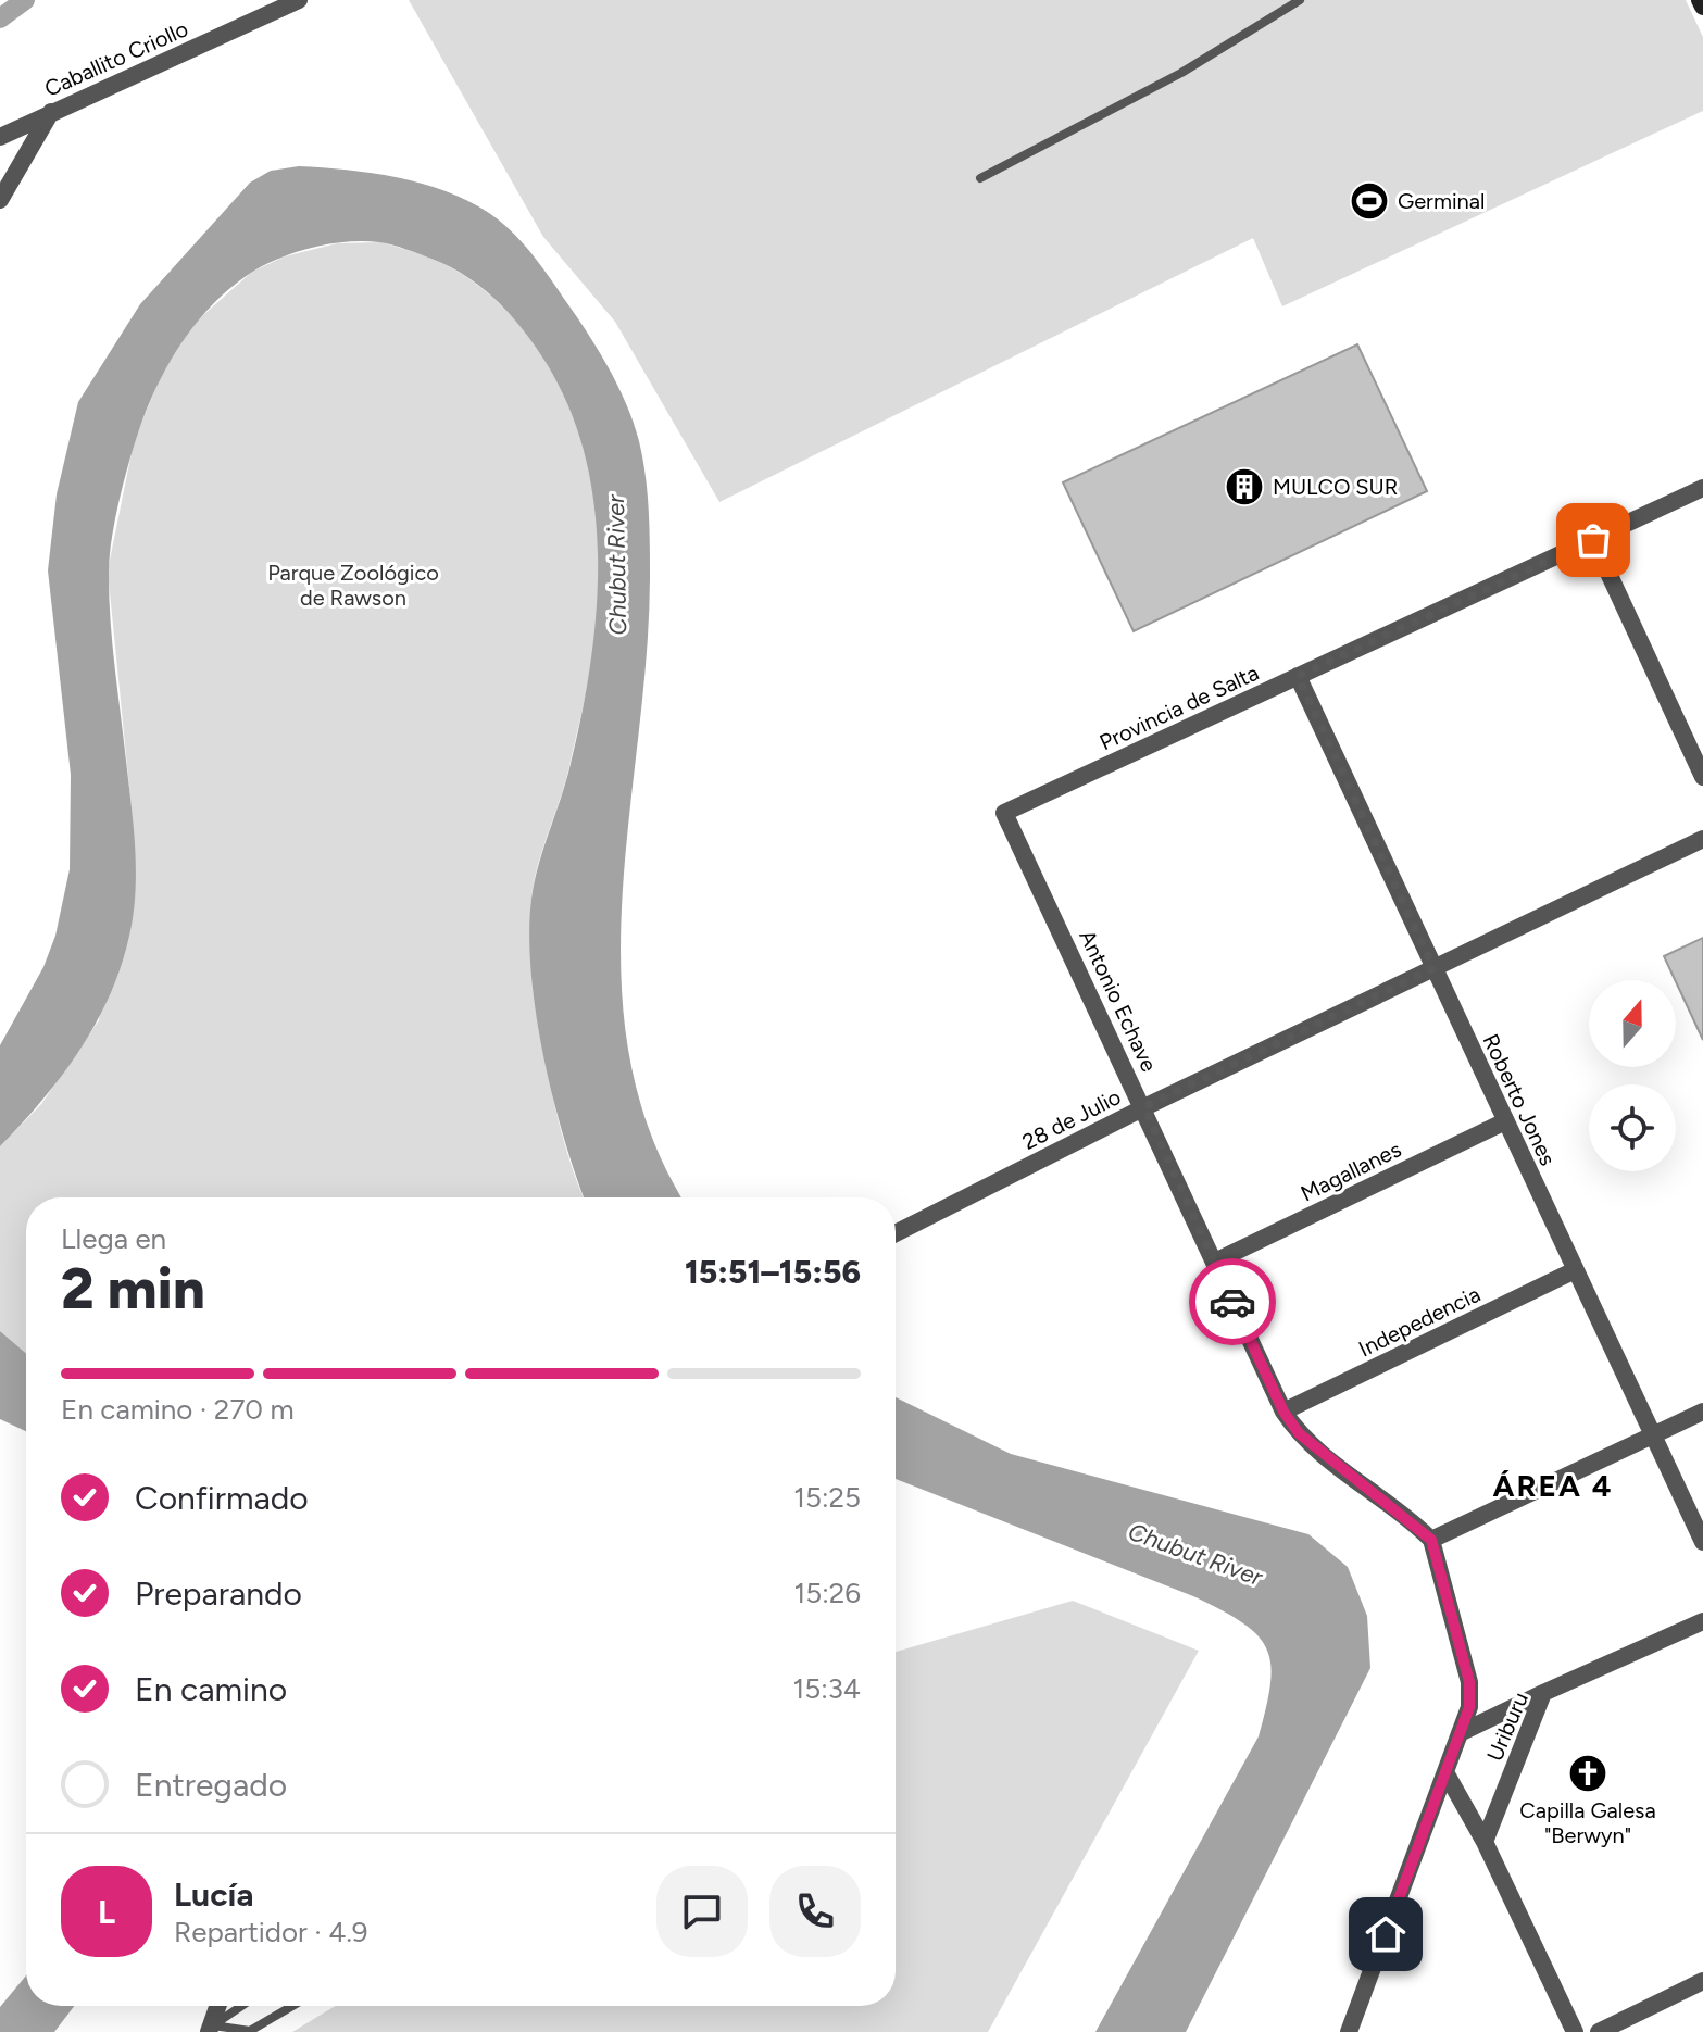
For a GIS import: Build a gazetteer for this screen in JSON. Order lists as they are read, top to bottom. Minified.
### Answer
{"streets":{"street":["Caballito Criollo","Provincia de Salta","Antonio Echave","Roberto Jones","28 de Julio","Magallanes","Indepedencia","Uriburu"]},"crossings":[["Provincia de Salta","Antonio Echave"],["Provincia de Salta","Roberto Jones"],["Antonio Echave","28 de Julio"],["Antonio Echave","Magallanes"],["Antonio Echave","Indepedencia"],["Roberto Jones","28 de Julio"],["Roberto Jones","Magallanes"],["Roberto Jones","Indepedencia"]],"districts":["ÁREA 4"],"water":["Chubut River"],"parks":["Parque Zoológico de Rawson"],"places":{"sports":["Germinal"],"building":["MULCO SUR"],"church":["Capilla Galesa \"Berwyn\""]},"north":"top","page":{"heading":["2 min","Llega en","15:51–15:56"],"panel":["Lucía","Repartidor · 4.9"],"bar":"En camino · 270 m","list":[["Confirmado","15:25"],["Preparando","15:26"],["En camino","15:34"],"Entregado"],"round":"L"}}
